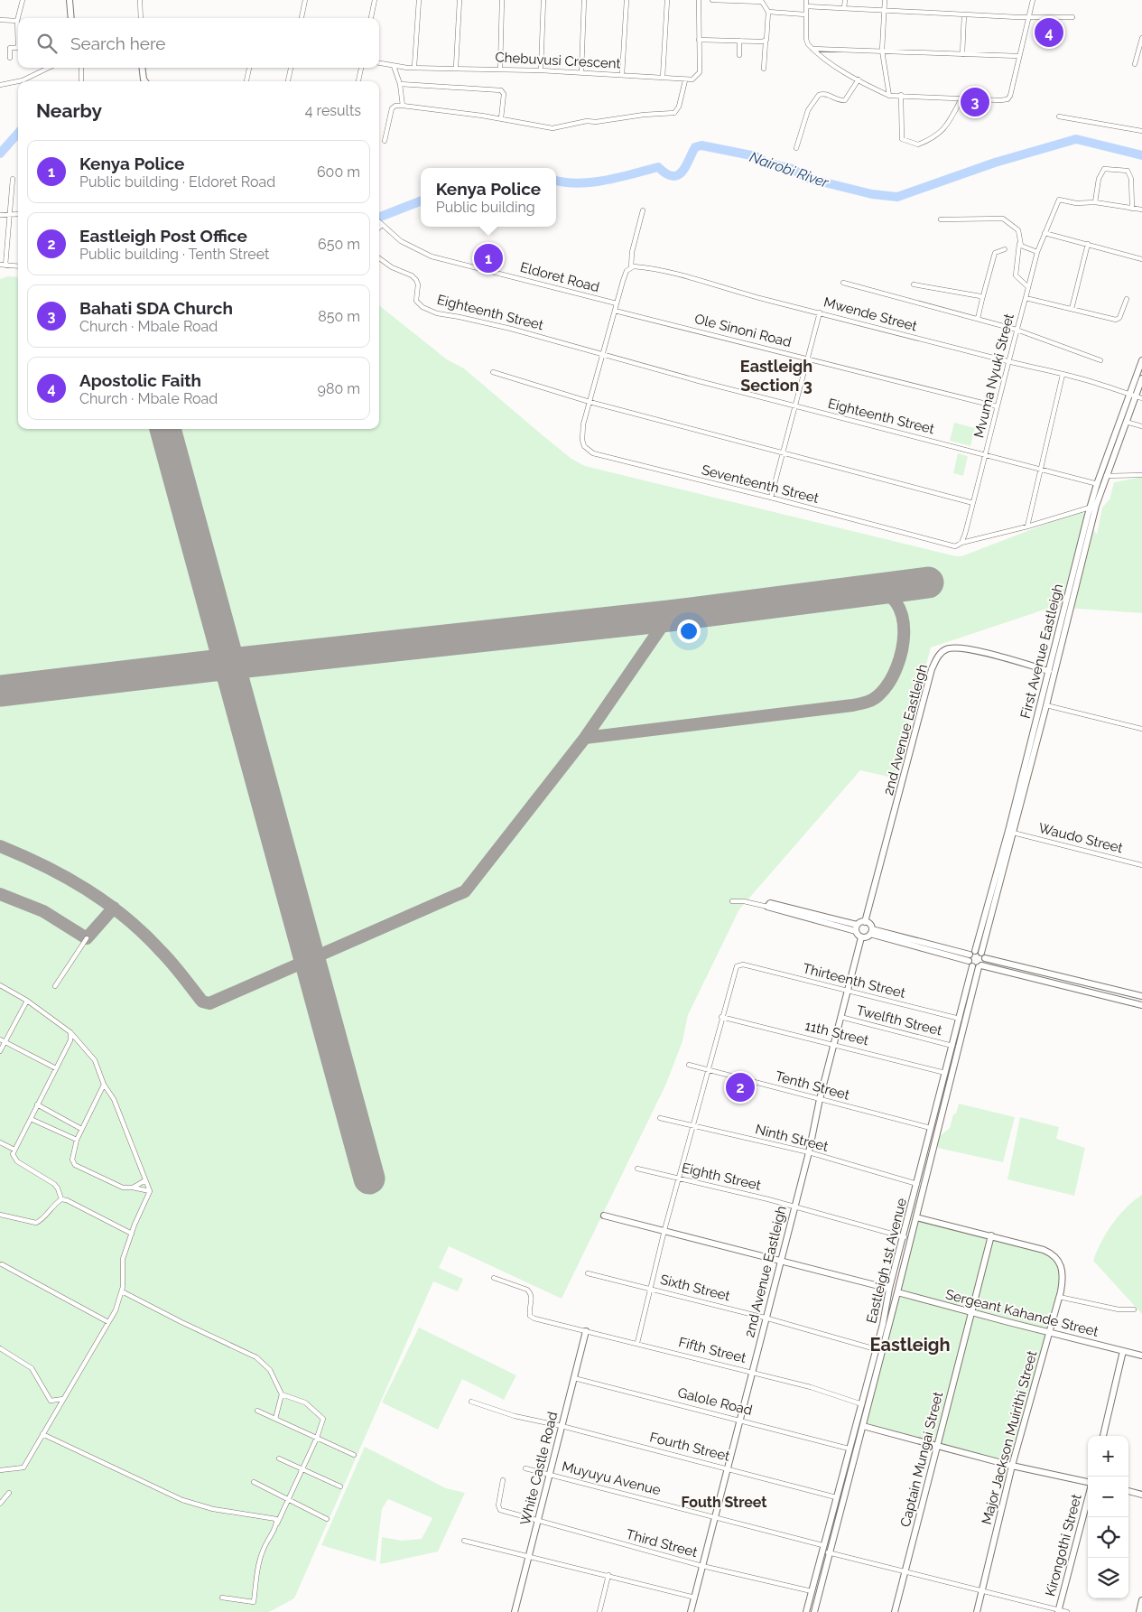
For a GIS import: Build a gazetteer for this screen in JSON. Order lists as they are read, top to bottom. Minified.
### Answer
{"streets":{"street":["Chebuvusi Crescent","Eldoret Road","Eighteenth Street","Mwende Street","Ole Sinoni Road","Mvuma Nyuki Street","Seventeenth Street","First Avenue Eastleigh","2nd Avenue Eastleigh","Waudo Street","Thirteenth Street","Twelfth Street","11th Street","Tenth Street","Ninth Street","Eighth Street","Eastleigh 1st Avenue","Sixth Street","Sergeant Kahande Street","Fifth Street","Galole Road","Major Jackson Muirithi Street","Fourth Street","Captain Mungai Street","White Castle Road","Muyuyu Avenue","Third Street","Kirongothi Street"]},"crossings":[["Eighteenth Street","Mvuma Nyuki Street"],["Eighteenth Street","First Avenue Eastleigh"],["Mwende Street","Mvuma Nyuki Street"],["Mwende Street","First Avenue Eastleigh"],["Ole Sinoni Road","Mvuma Nyuki Street"],["Mvuma Nyuki Street","Seventeenth Street"],["First Avenue Eastleigh","2nd Avenue Eastleigh"],["First Avenue Eastleigh","Waudo Street"],["First Avenue Eastleigh","Eastleigh 1st Avenue"],["2nd Avenue Eastleigh","Thirteenth Street"],["2nd Avenue Eastleigh","Twelfth Street"],["2nd Avenue Eastleigh","11th Street"],["2nd Avenue Eastleigh","Tenth Street"],["2nd Avenue Eastleigh","Ninth Street"],["2nd Avenue Eastleigh","Eighth Street"],["2nd Avenue Eastleigh","Sixth Street"],["2nd Avenue Eastleigh","Fifth Street"],["2nd Avenue Eastleigh","Galole Road"],["2nd Avenue Eastleigh","Fourth Street"],["2nd Avenue Eastleigh","Muyuyu Avenue"],["2nd Avenue Eastleigh","Third Street"],["Thirteenth Street","11th Street"],["Thirteenth Street","Eastleigh 1st Avenue"],["Twelfth Street","Eastleigh 1st Avenue"],["11th Street","Eastleigh 1st Avenue"],["Tenth Street","Eastleigh 1st Avenue"],["Ninth Street","Eastleigh 1st Avenue"],["Eighth Street","Eastleigh 1st Avenue"],["Eastleigh 1st Avenue","Sixth Street"],["Eastleigh 1st Avenue","Sergeant Kahande Street"],["Eastleigh 1st Avenue","Fifth Street"],["Eastleigh 1st Avenue","Galole Road"],["Eastleigh 1st Avenue","Fourth Street"],["Eastleigh 1st Avenue","Muyuyu Avenue"],["Eastleigh 1st Avenue","Third Street"],["Sergeant Kahande Street","Major Jackson Muirithi Street"],["Sergeant Kahande Street","Captain Mungai Street"],["Fifth Street","White Castle Road"],["Galole Road","White Castle Road"],["Major Jackson Muirithi Street","Captain Mungai Street"],["Fourth Street","White Castle Road"],["White Castle Road","Muyuyu Avenue"],["White Castle Road","Third Street"]],"districts":["Eastleigh Section 3","Eastleigh","Fouth Street"],"water":["Nairobi River"],"page":{"pins":["4","3","1","2"],"search":"Search here","heading":["Nearby","4 results"],"list":[{"mark":"1","name":"Kenya Police","note":"Public building · Eldoret Road","value":"600 m"},{"mark":"2","name":"Eastleigh Post Office","note":"Public building · Tenth Street","value":"650 m"},{"mark":"3","name":"Bahati SDA Church","note":"Church · Mbale Road","value":"850 m"},{"mark":"4","name":"Apostolic Faith","note":"Church · Mbale Road","value":"980 m"}],"popup":["Kenya Police","Public building"],"map_buttons":["+","−"]}}
